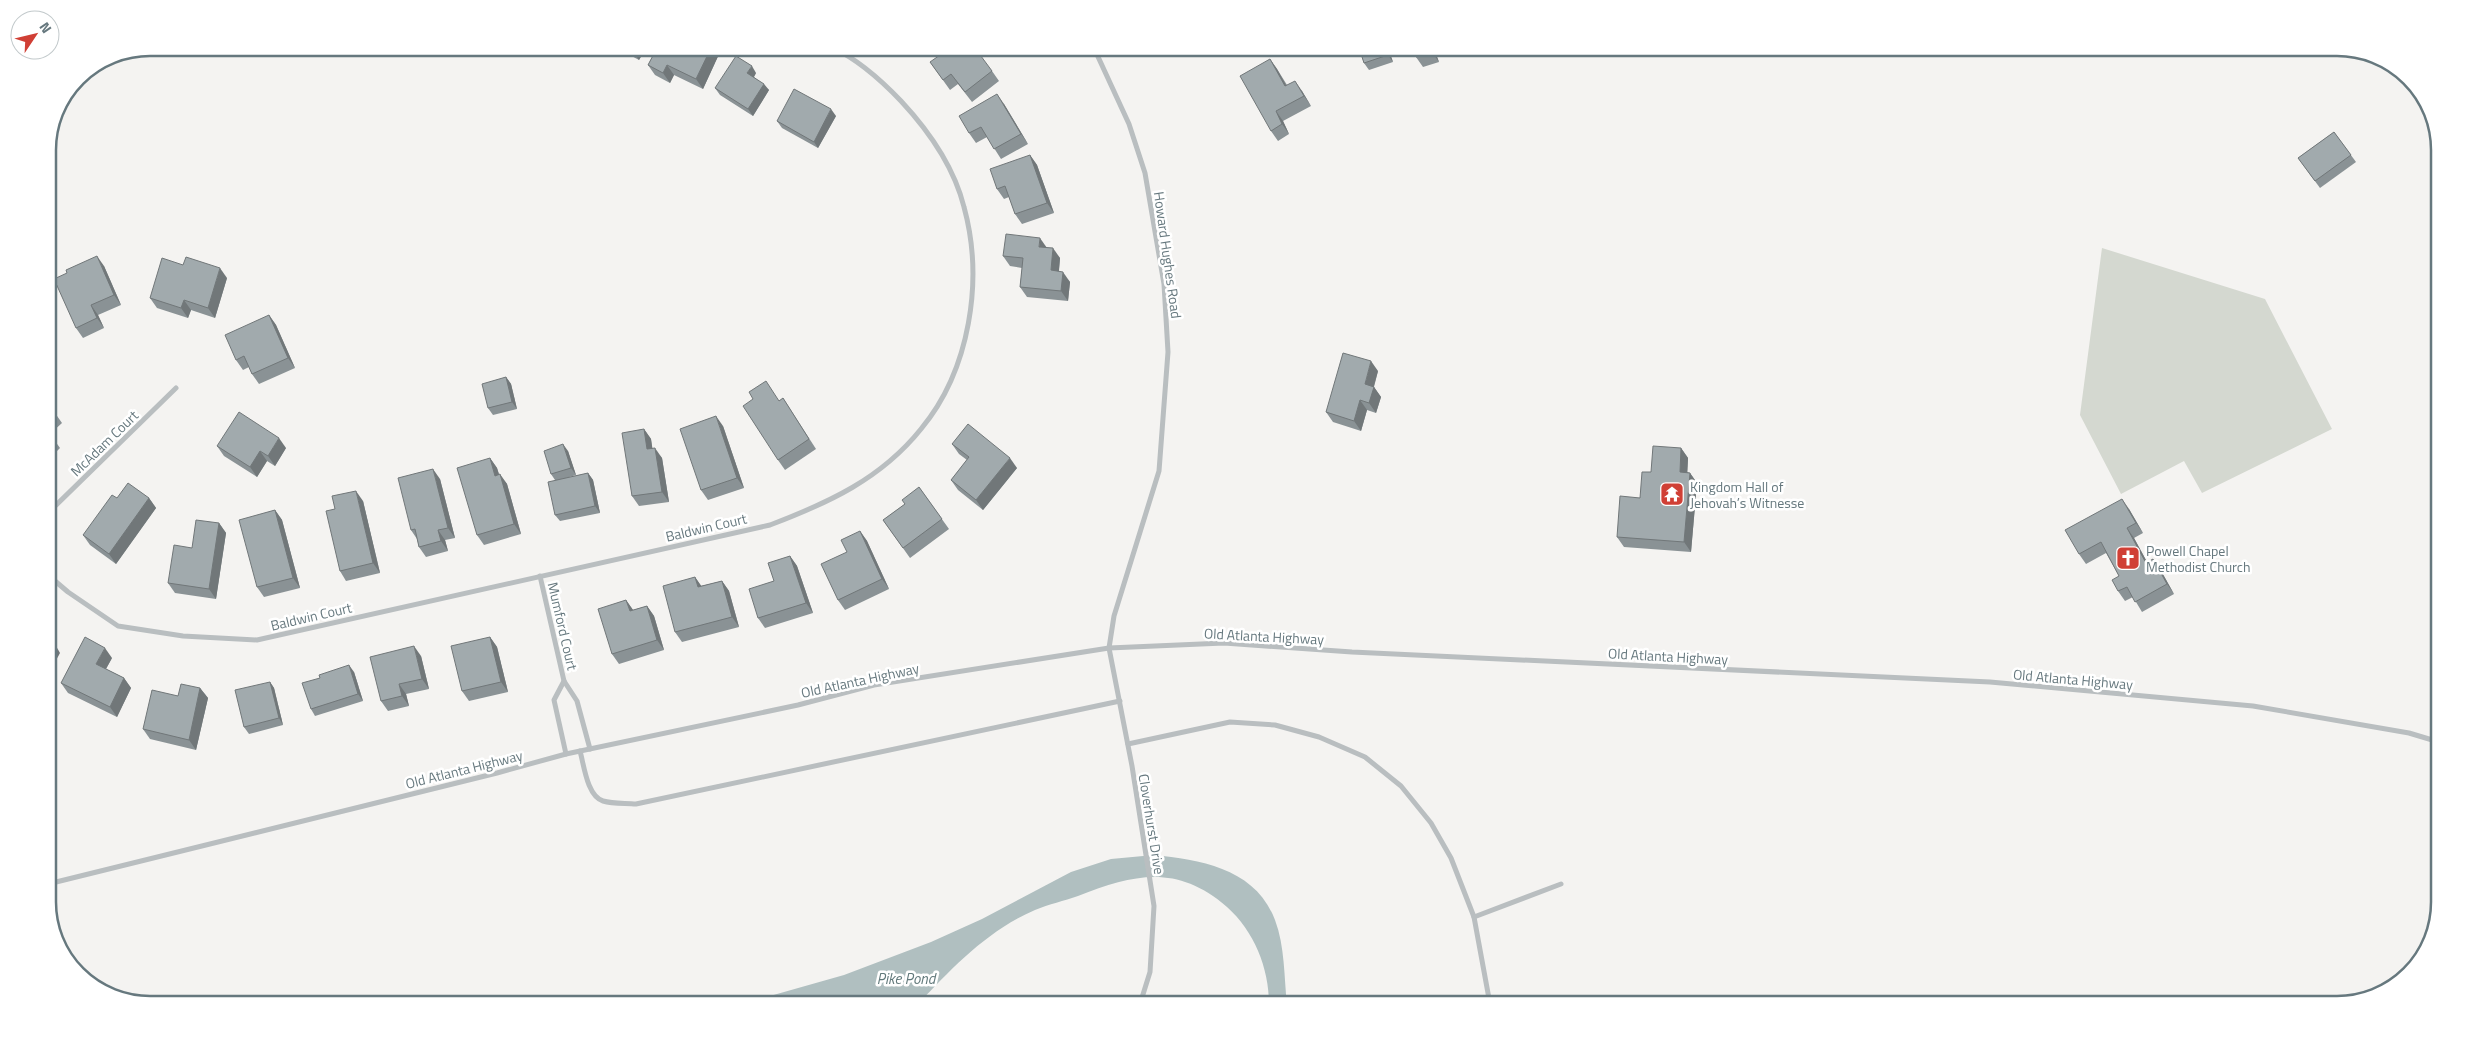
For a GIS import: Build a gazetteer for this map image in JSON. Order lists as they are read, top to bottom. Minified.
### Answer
{"streets":{"street":["Howard Hughes Road","McAdam Court","Baldwin Court","Mumford Court","Old Atlanta Highway","Cloverhurst Drive"]},"crossings":[["Howard Hughes Road","Old Atlanta Highway"],["Howard Hughes Road","Cloverhurst Drive"],["Baldwin Court","Mumford Court"],["Mumford Court","Old Atlanta Highway"],["Old Atlanta Highway","Cloverhurst Drive"]],"water":["Pike Pond"],"places":{"temple":["Kingdom Hall of Jehovah’s Witnesse"],"church":["Powell Chapel Methodist Church"]},"north":"top right"}
